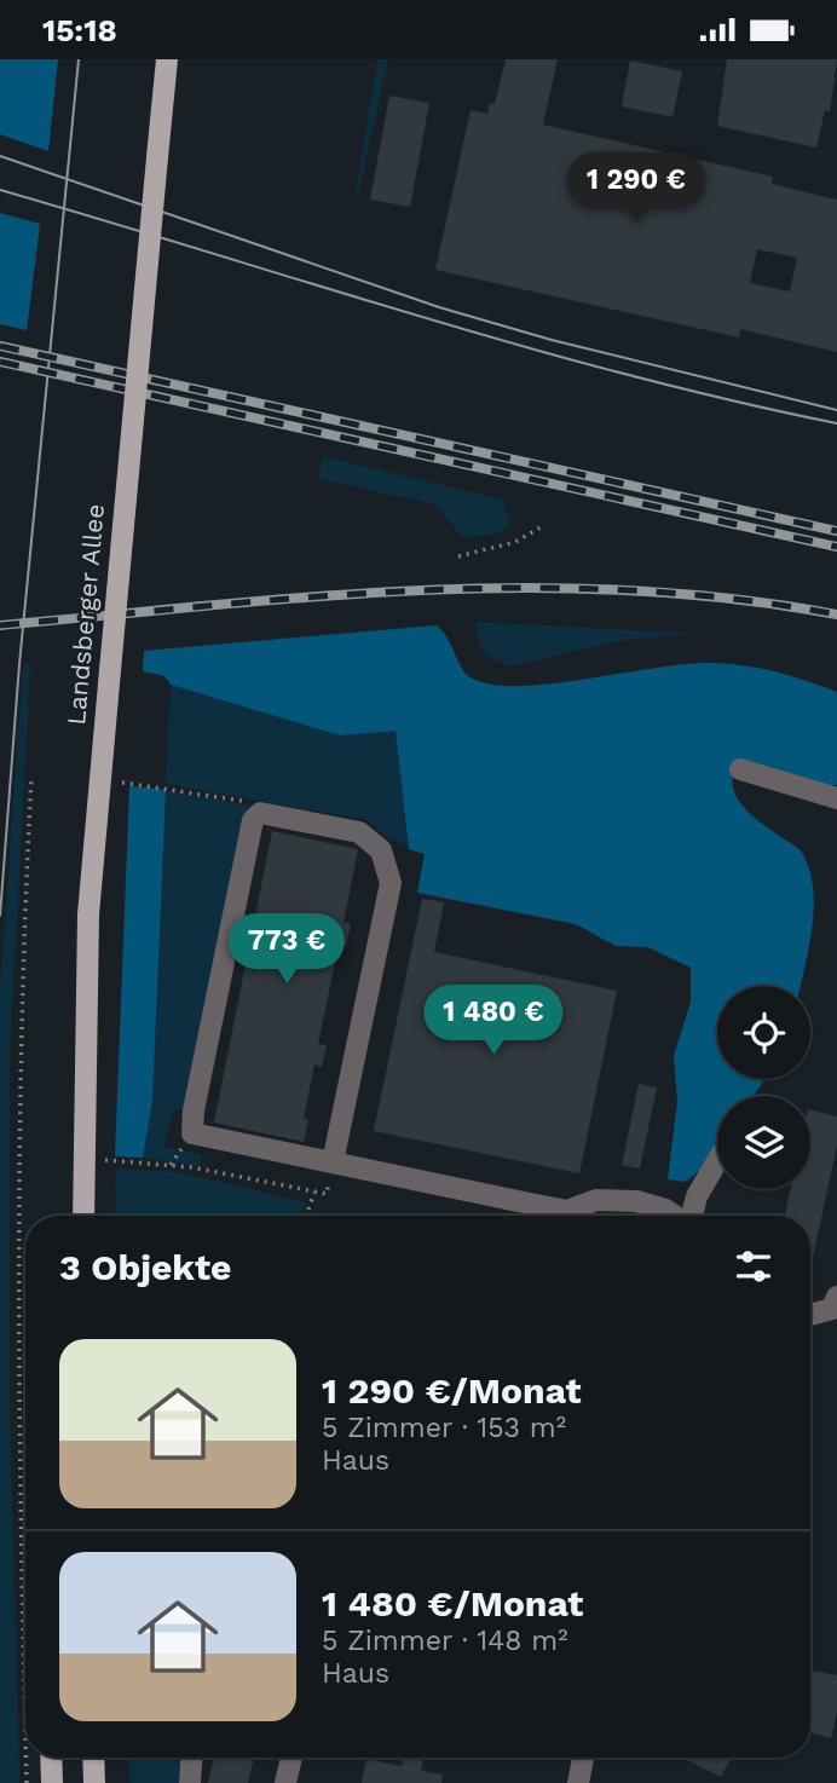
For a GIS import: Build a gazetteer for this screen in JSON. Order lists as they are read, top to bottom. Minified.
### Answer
{"streets":{"main road":["Landsberger Allee"]},"page":{"status":"15:18","price":["1 290 €","773 €","1 480 €"],"heading":"3 Objekte","list":[{"name":"1 290 €/Monat","note":"5 Zimmer · 153 m² · Haus"},{"name":"1 480 €/Monat","note":"5 Zimmer · 148 m² · Haus"}]}}
